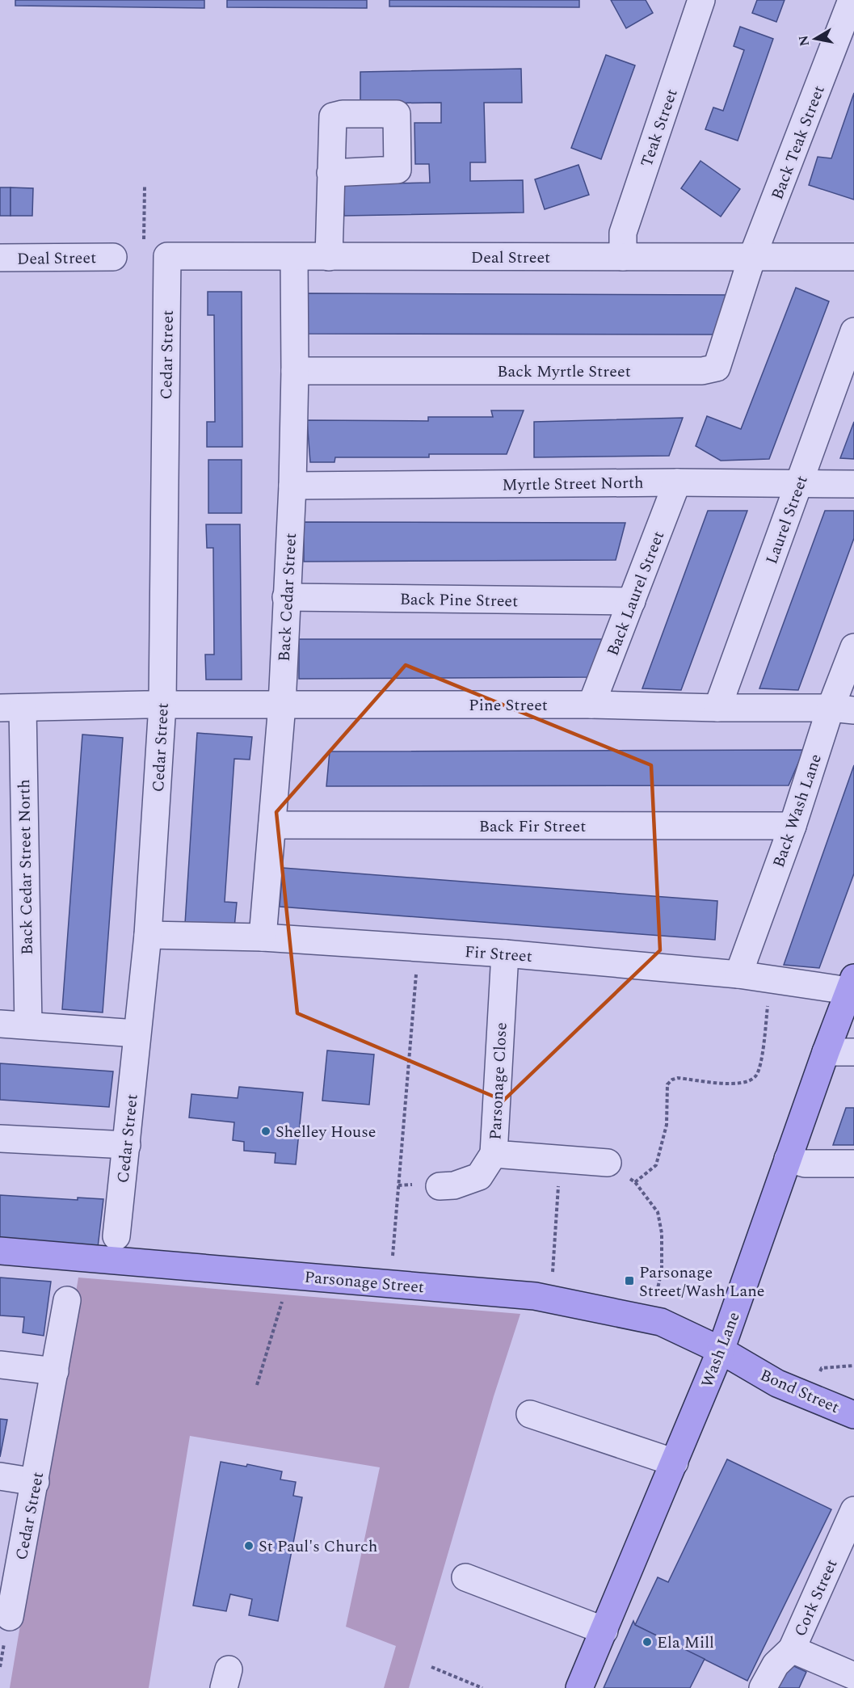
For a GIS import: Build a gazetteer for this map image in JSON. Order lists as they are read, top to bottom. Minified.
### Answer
{"streets":{"main road":["Parsonage Street","Wash Lane","Bond Street"],"street":["Teak Street","Back Teak Street","Deal Street","Cedar Street","Back Myrtle Street","Myrtle Street North","Laurel Street","Back Laurel Street","Back Cedar Street","Back Pine Street","Pine Street","Back Wash Lane","Back Fir Street","Back Cedar Street North","Fir Street","Parsonage Close","Cork Street"]},"crossings":[["Teak Street","Deal Street"],["Back Teak Street","Deal Street"],["Back Teak Street","Back Myrtle Street"],["Deal Street","Cedar Street"],["Deal Street","Back Myrtle Street"],["Deal Street","Back Cedar Street"],["Cedar Street","Pine Street"],["Cedar Street","Fir Street"],["Back Myrtle Street","Back Cedar Street"],["Myrtle Street North","Laurel Street"],["Myrtle Street North","Back Laurel Street"],["Myrtle Street North","Back Cedar Street"],["Laurel Street","Pine Street"],["Back Laurel Street","Back Pine Street"],["Back Laurel Street","Pine Street"],["Back Cedar Street","Back Pine Street"],["Back Cedar Street","Pine Street"],["Back Cedar Street","Back Fir Street"],["Back Cedar Street","Fir Street"],["Pine Street","Back Wash Lane"],["Pine Street","Back Cedar Street North"],["Back Wash Lane","Back Fir Street"],["Back Wash Lane","Fir Street"],["Fir Street","Parsonage Close"],["Fir Street","Wash Lane"],["Parsonage Street","Wash Lane"],["Parsonage Street","Bond Street"],["Wash Lane","Bond Street"]],"places":{"other":["Shelley House","St Paul's Church","Ela Mill"],"transit":["Parsonage Street/Wash Lane"]},"north":"left"}
